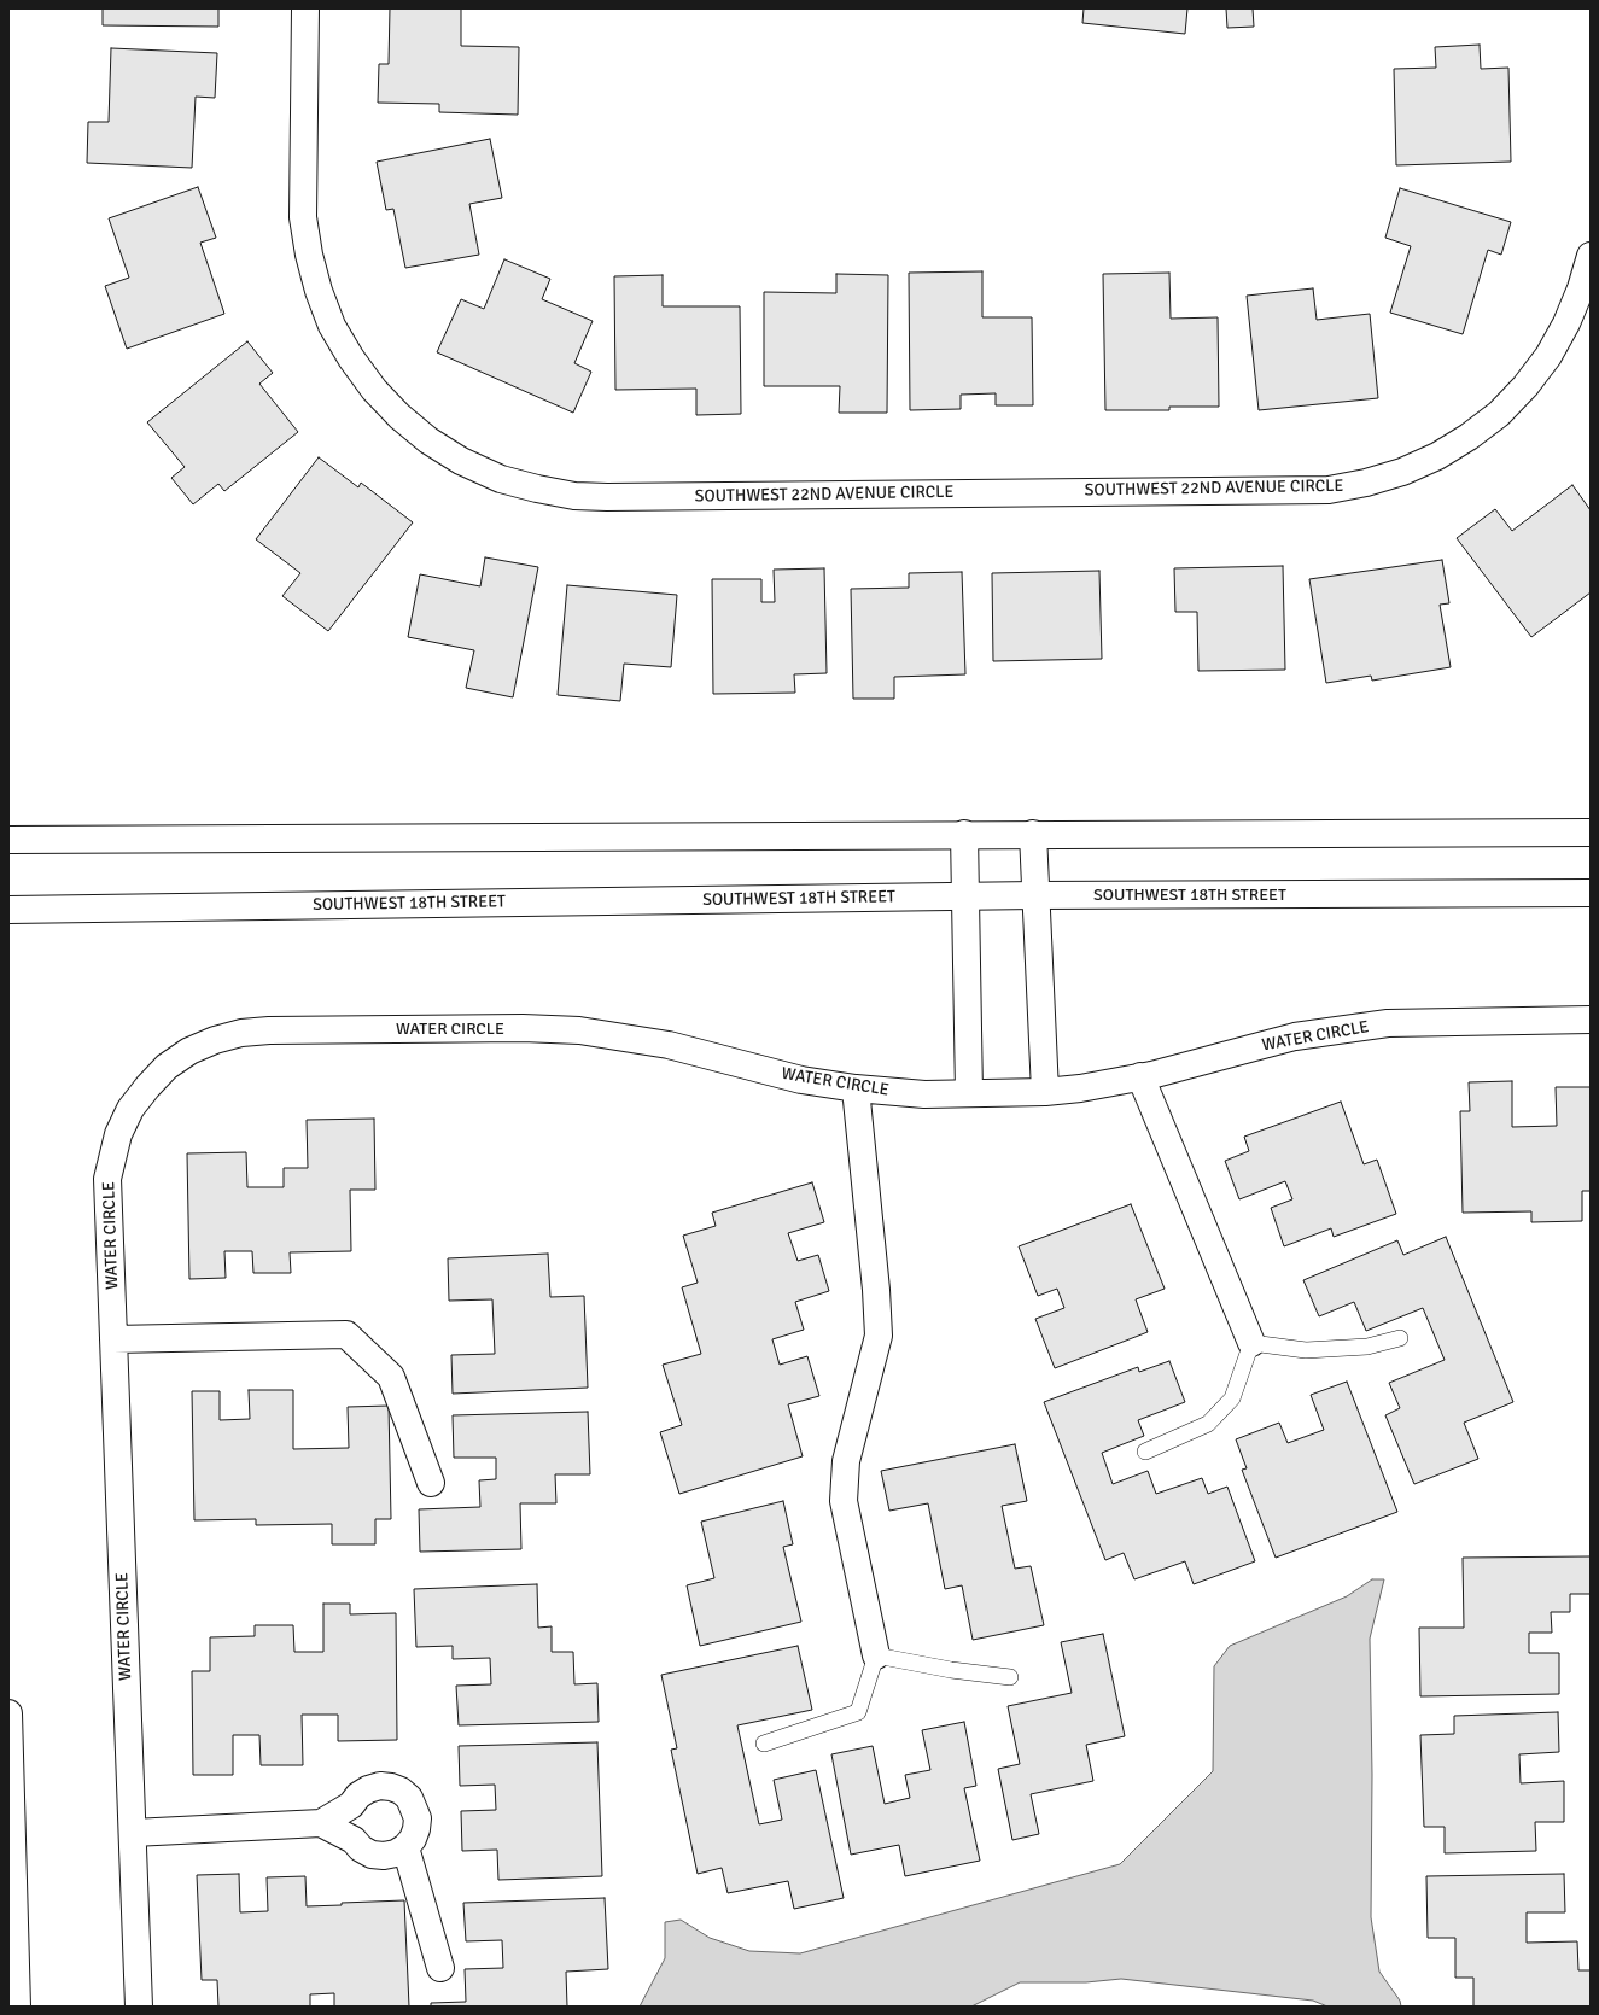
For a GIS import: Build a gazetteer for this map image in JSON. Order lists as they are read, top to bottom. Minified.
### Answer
{"streets":{"street":["SOUTHWEST 22ND AVENUE CIRCLE","SOUTHWEST 18TH STREET","WATER CIRCLE"]}}
